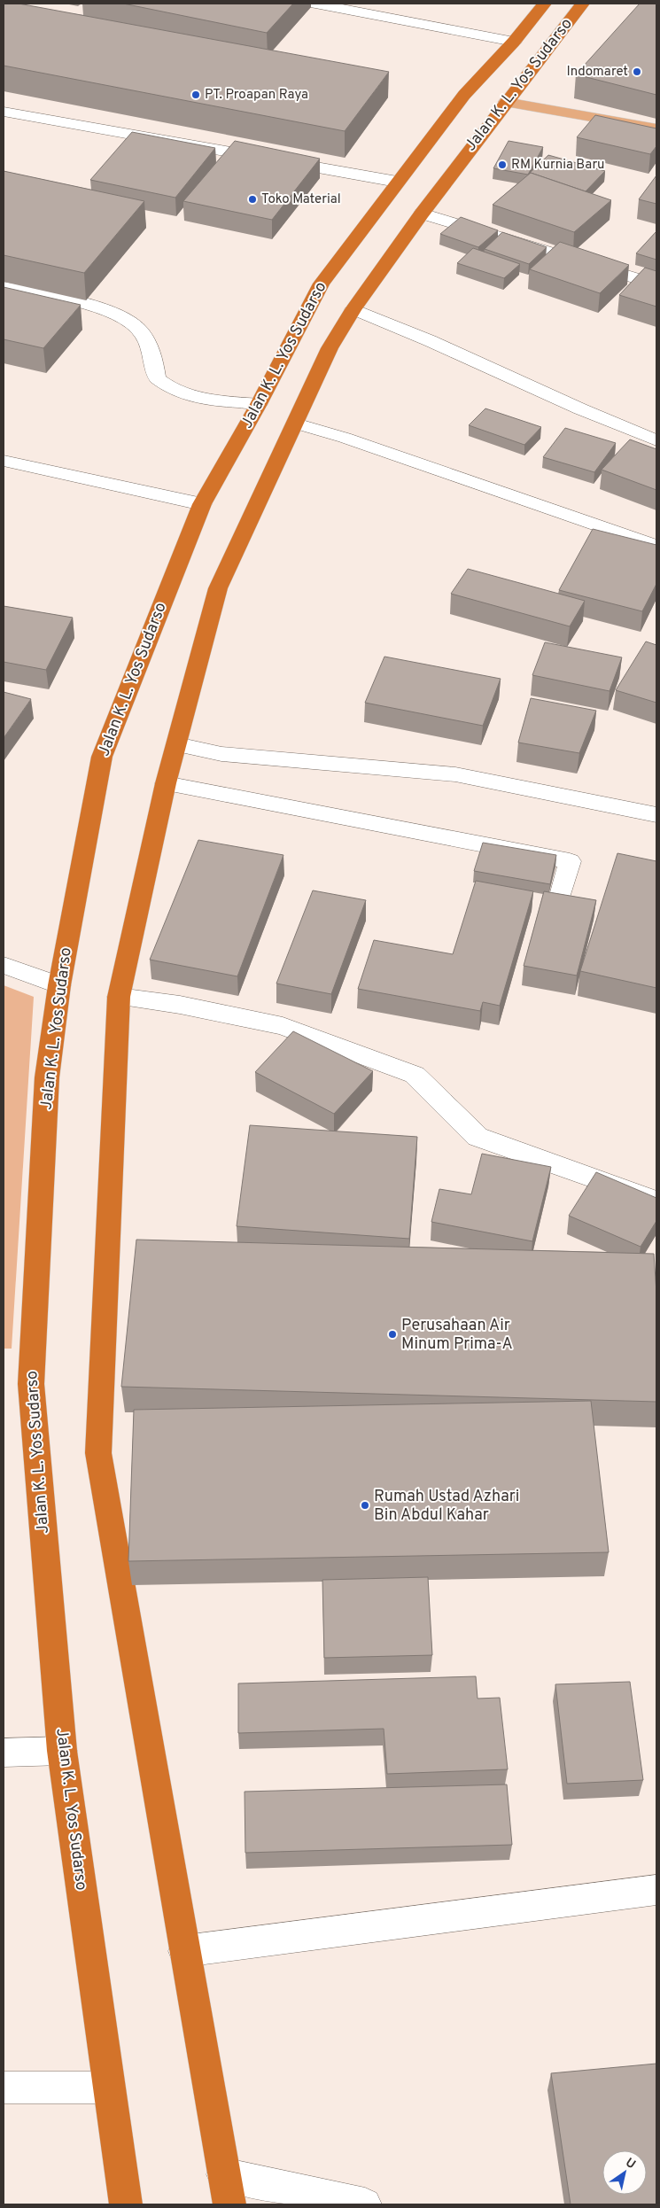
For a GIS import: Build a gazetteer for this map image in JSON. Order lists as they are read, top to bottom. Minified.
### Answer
{"streets":{"highway":["Jalan K. L. Yos Sudarso"]},"places":["Indomaret","PT. Proapan Raya","RM Kurnia Baru","Toko Material","Perusahaan Air Minum Prima-A","Rumah Ustad Azhari Bin Abdul Kahar"],"north":"top right"}
